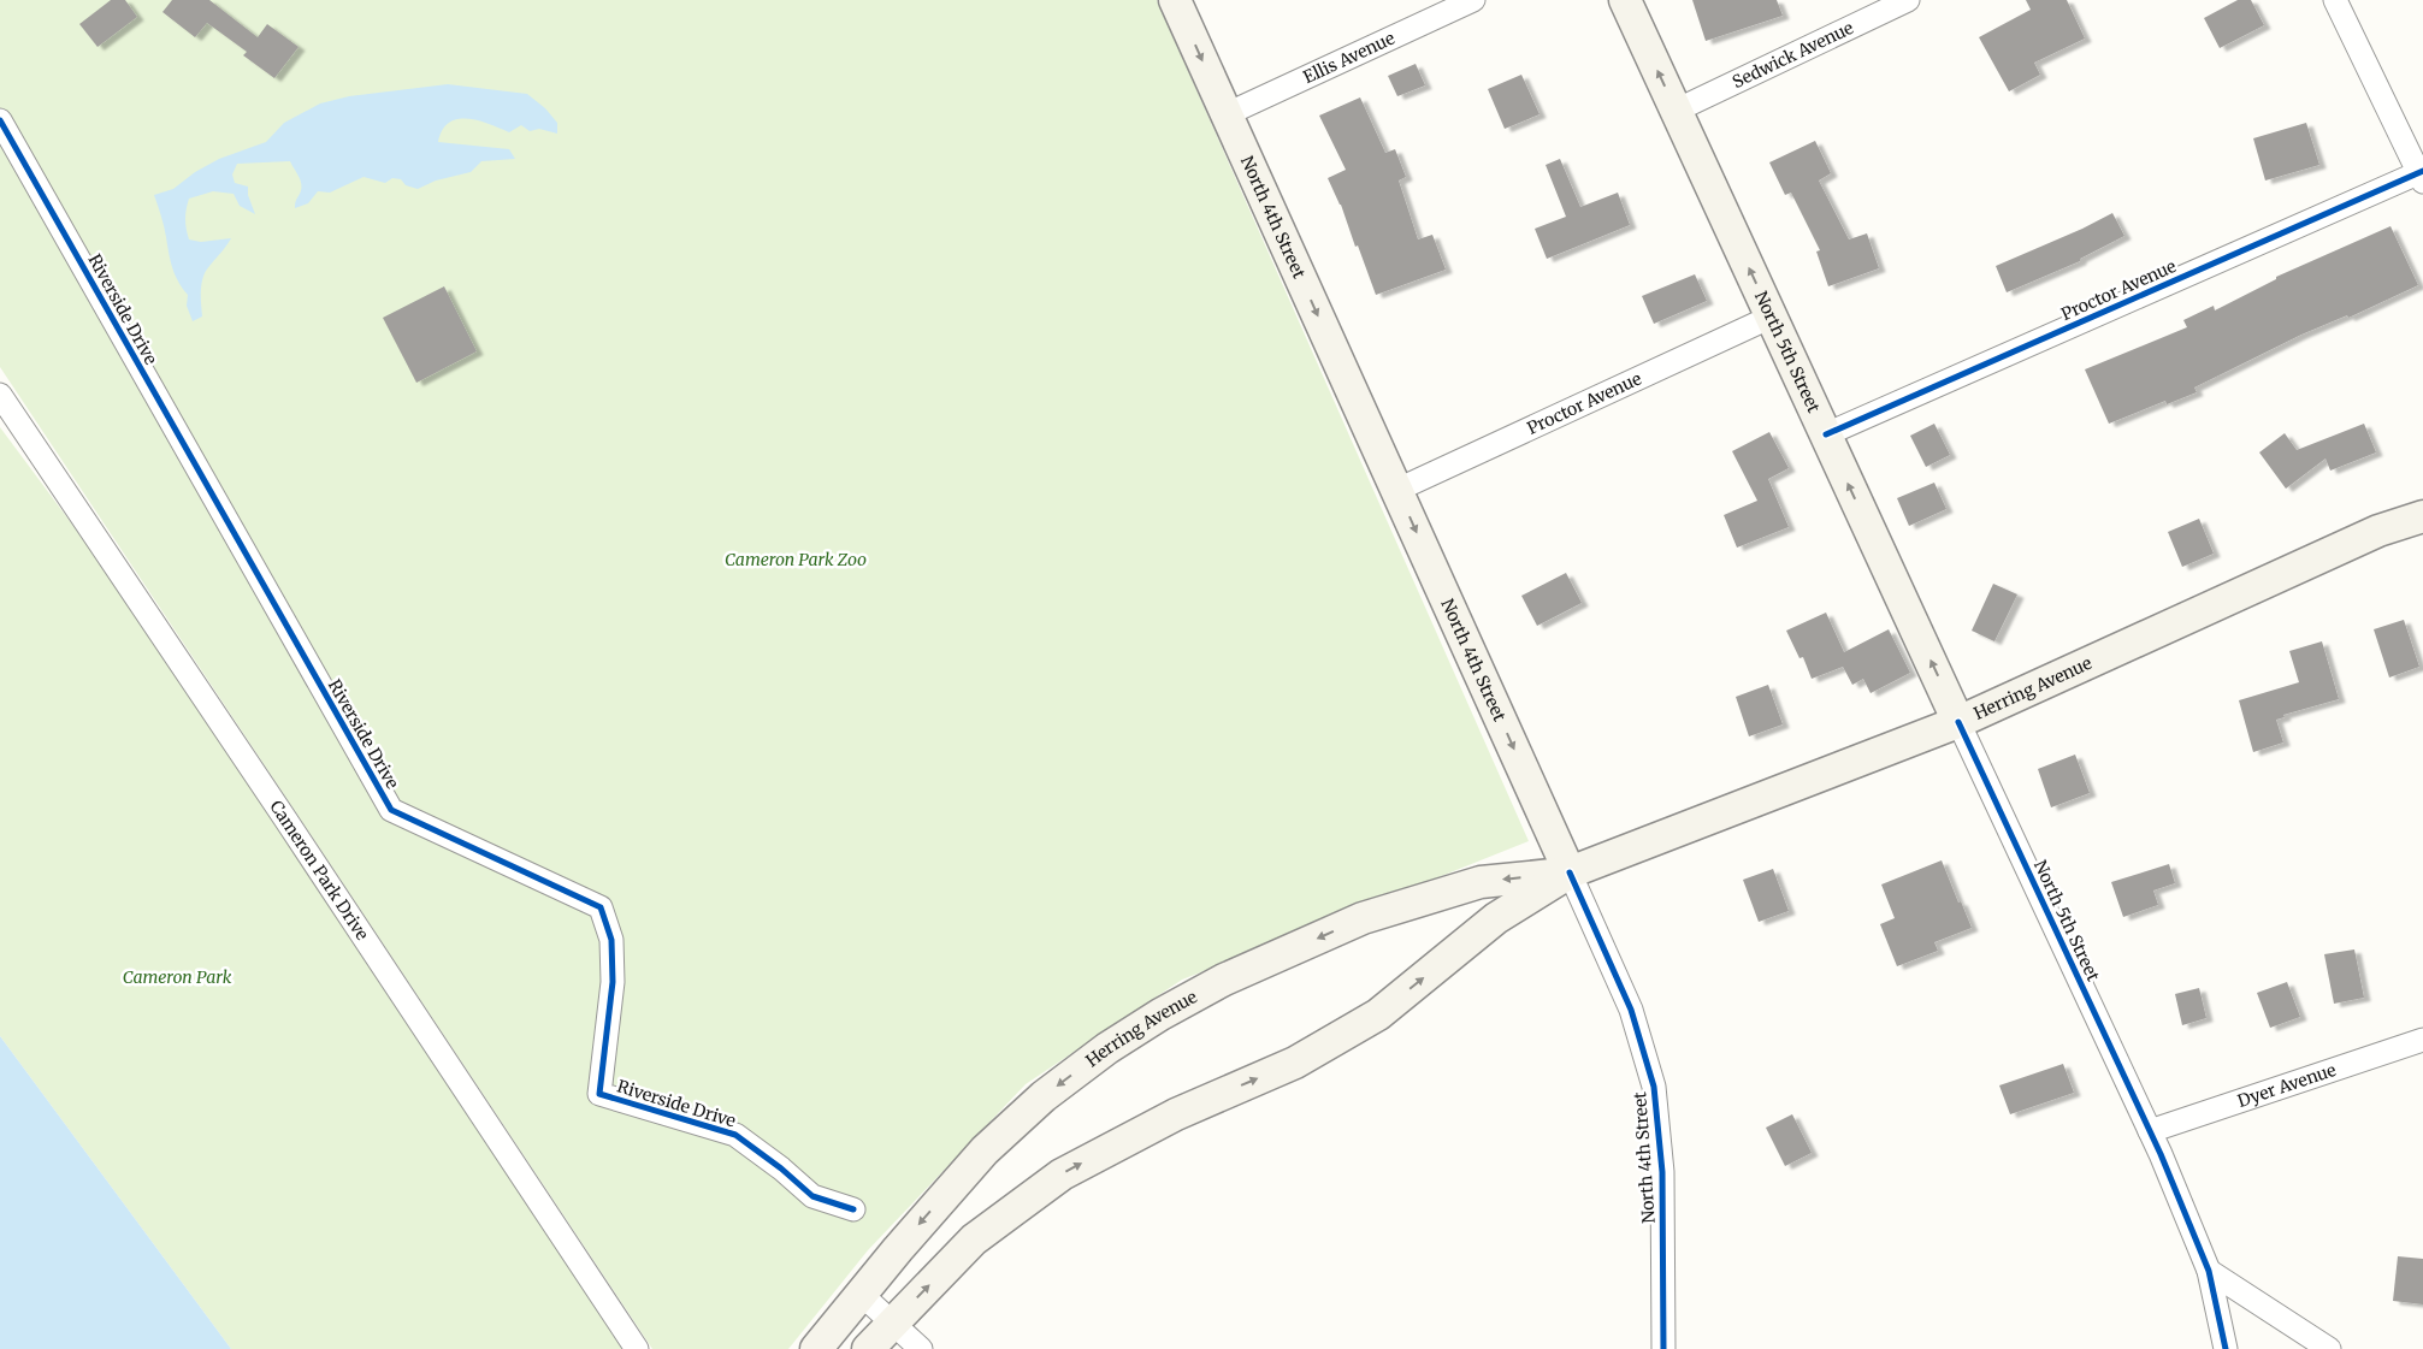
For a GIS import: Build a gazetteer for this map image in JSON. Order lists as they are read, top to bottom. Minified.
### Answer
{"streets":{"main road":["North 4th Street","North 5th Street","Herring Avenue"],"street":["Sedwick Avenue","Ellis Avenue","Proctor Avenue","Riverside Drive","Cameron Park Drive","Dyer Avenue"]},"crossings":[["Sedwick Avenue","North 5th Street"],["Ellis Avenue","North 4th Street"],["North 4th Street","Proctor Avenue"],["North 4th Street","Herring Avenue"],["Proctor Avenue","North 5th Street"],["North 5th Street","Herring Avenue"],["North 5th Street","Dyer Avenue"]],"one_way":["North 4th Street","North 5th Street"],"parks":["Cameron Park Zoo","Cameron Park"]}
